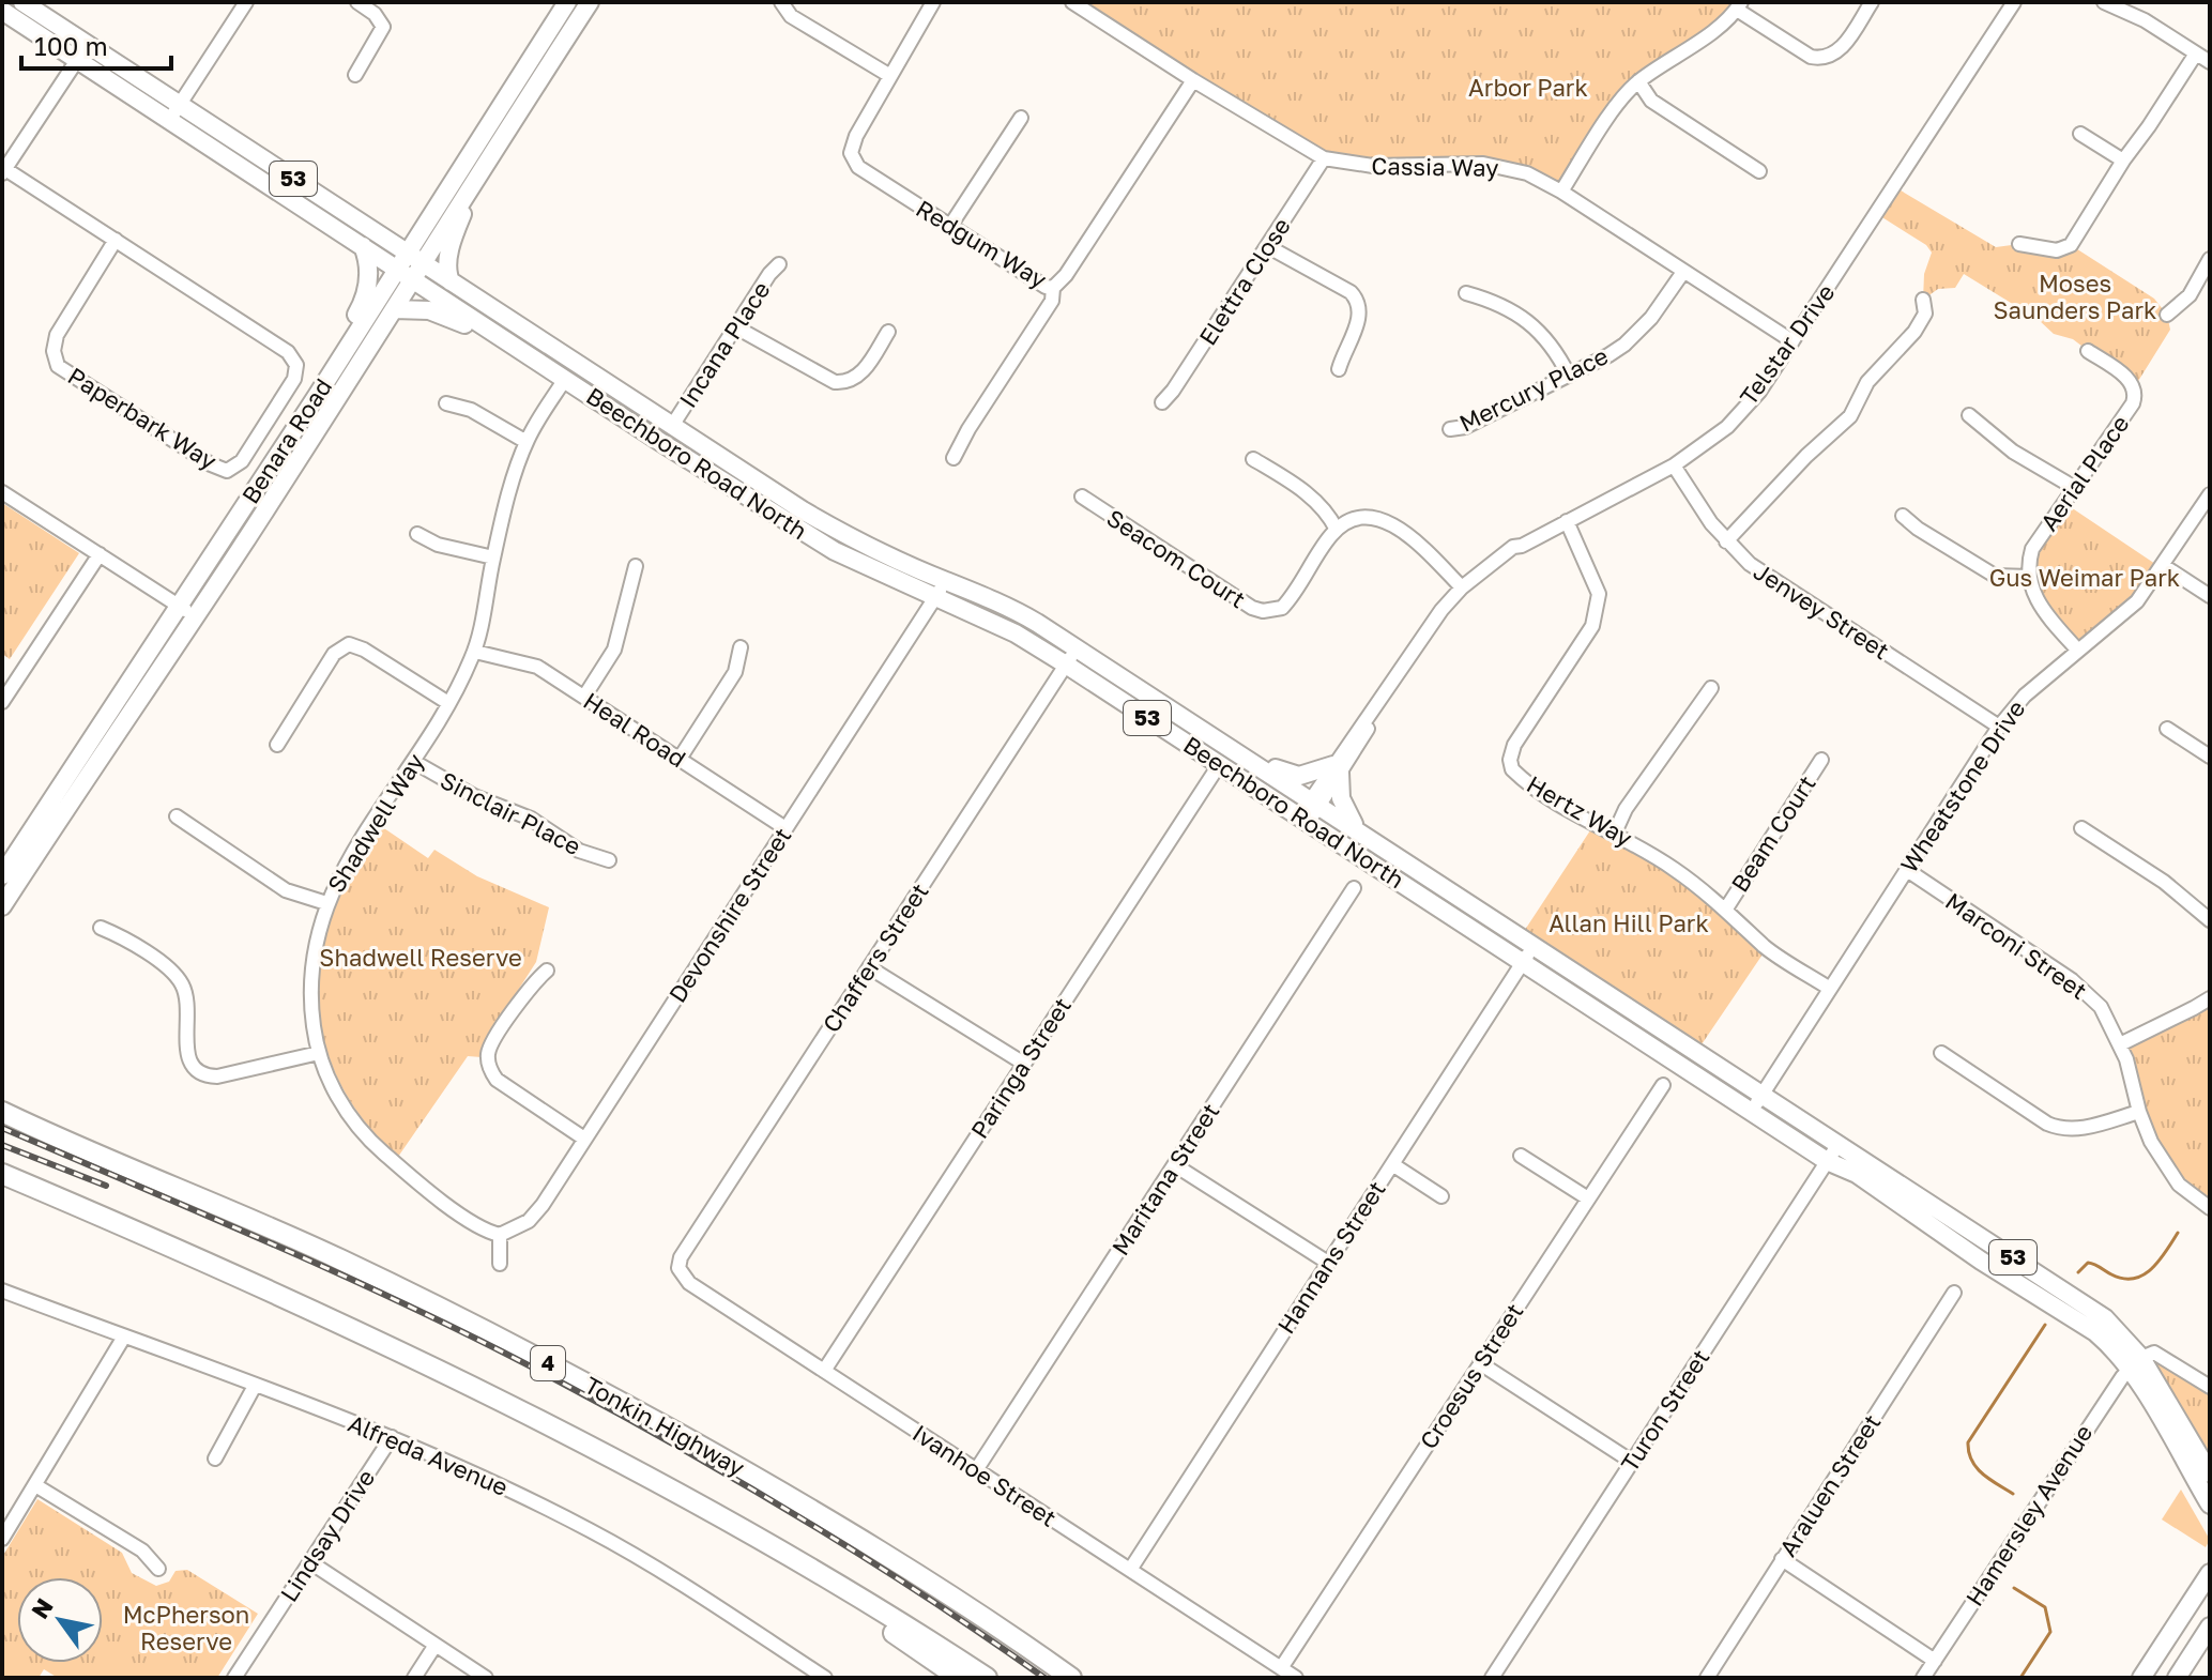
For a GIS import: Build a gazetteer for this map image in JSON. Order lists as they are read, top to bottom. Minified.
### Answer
{"streets":{"highway":["4","Tonkin Highway"],"main road":["53","Benara Road","Beechboro Road North"],"street":["Cassia Way","Redgum Way","Elettra Close","Incana Place","Telstar Drive","Mercury Place","Paperbark Way","Aerial Place","Seacom Court","Jenvey Street","Heal Road","Wheatstone Drive","Hertz Way","Sinclair Place","Shadwell Way","Beam Court","Devonshire Street","Marconi Street","Chaffers Street","Paringa Street","Maritana Street","Hannans Street","Croesus Street","Turon Street","Alfreda Avenue","Ivanhoe Street","Araluen Street","Hamersley Avenue","Lindsay Drive"]},"crossings":[["Cassia Way","Redgum Way"],["Cassia Way","Elettra Close"],["Cassia Way","Telstar Drive"],["Cassia Way","Mercury Place"],["Incana Place","Beechboro Road North"],["Telstar Drive","Beechboro Road North"],["Telstar Drive","Jenvey Street"],["Telstar Drive","Hertz Way"],["Benara Road","Beechboro Road North"],["Beechboro Road North","Wheatstone Drive"],["Beechboro Road North","Shadwell Way"],["Beechboro Road North","Devonshire Street"],["Beechboro Road North","Chaffers Street"],["Beechboro Road North","Paringa Street"],["Beechboro Road North","Hannans Street"],["Beechboro Road North","Turon Street"],["Beechboro Road North","Hamersley Avenue"],["Jenvey Street","Wheatstone Drive"],["Heal Road","Shadwell Way"],["Heal Road","Devonshire Street"],["Wheatstone Drive","Hertz Way"],["Wheatstone Drive","Marconi Street"],["Hertz Way","Beam Court"],["Sinclair Place","Shadwell Way"],["Shadwell Way","Devonshire Street"],["Chaffers Street","Ivanhoe Street"],["Paringa Street","Ivanhoe Street"],["Maritana Street","Ivanhoe Street"],["Hannans Street","Ivanhoe Street"],["Croesus Street","Ivanhoe Street"],["Alfreda Avenue","Lindsay Drive"]],"parks":["Arbor Park","Moses Saunders Park","Gus Weimar Park","Allan Hill Park","Shadwell Reserve","McPherson Reserve"],"scale_bar":"100 m","north":"top left"}
